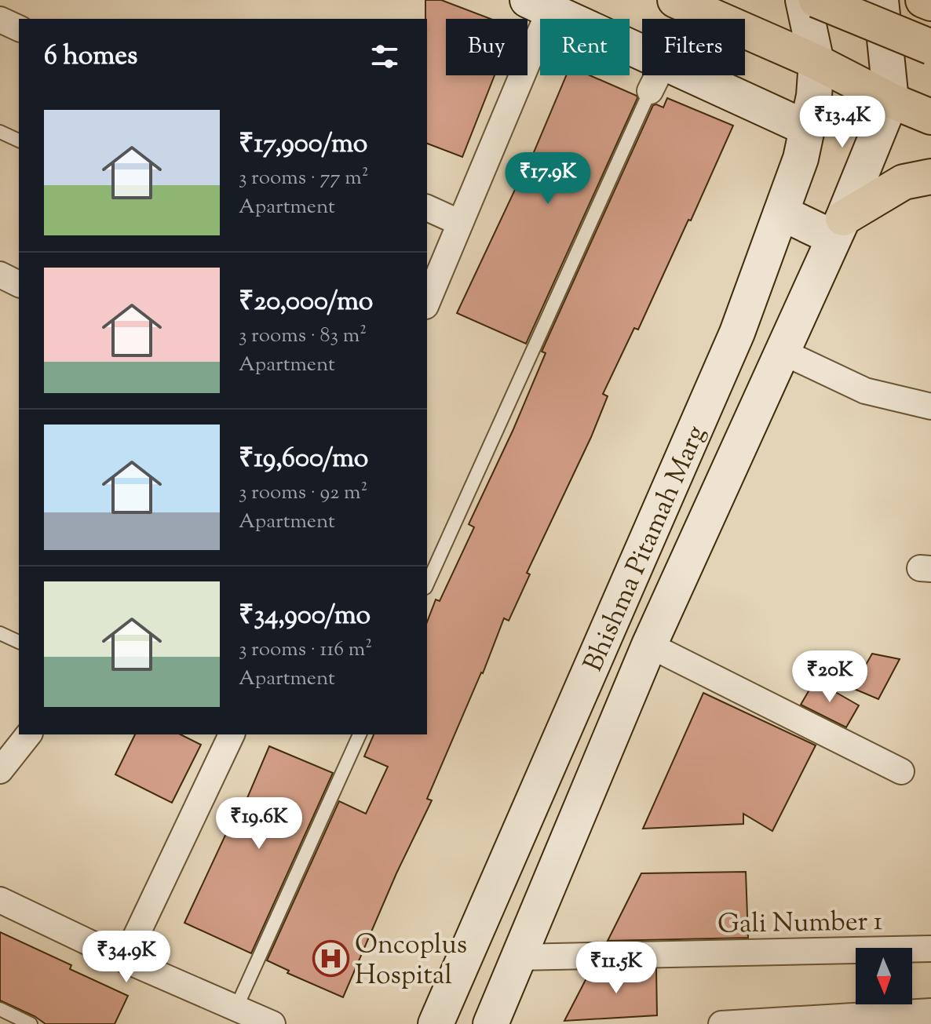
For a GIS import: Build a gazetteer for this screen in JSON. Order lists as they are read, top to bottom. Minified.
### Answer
{"streets":{"main road":["Bhishma Pitamah Marg"],"street":["Gali Number 1"]},"crossings":[["Bhishma Pitamah Marg","Gali Number 1"]],"places":{"hospital":["Oncoplus Hospital"]},"north":"bottom","page":{"chip":["Buy","Rent","Filters"],"heading":"6 homes","list":[{"name":"₹17,900/mo","note":"3 rooms · 77 m² · Apartment"},{"name":"₹20,000/mo","note":"3 rooms · 83 m² · Apartment"},{"name":"₹19,600/mo","note":"3 rooms · 92 m² · Apartment"},{"name":"₹34,900/mo","note":"3 rooms · 116 m² · Apartment"}],"price":["₹13.4K","₹17.9K","₹20K","₹19.6K","₹34.9K","₹11.5K"]}}
